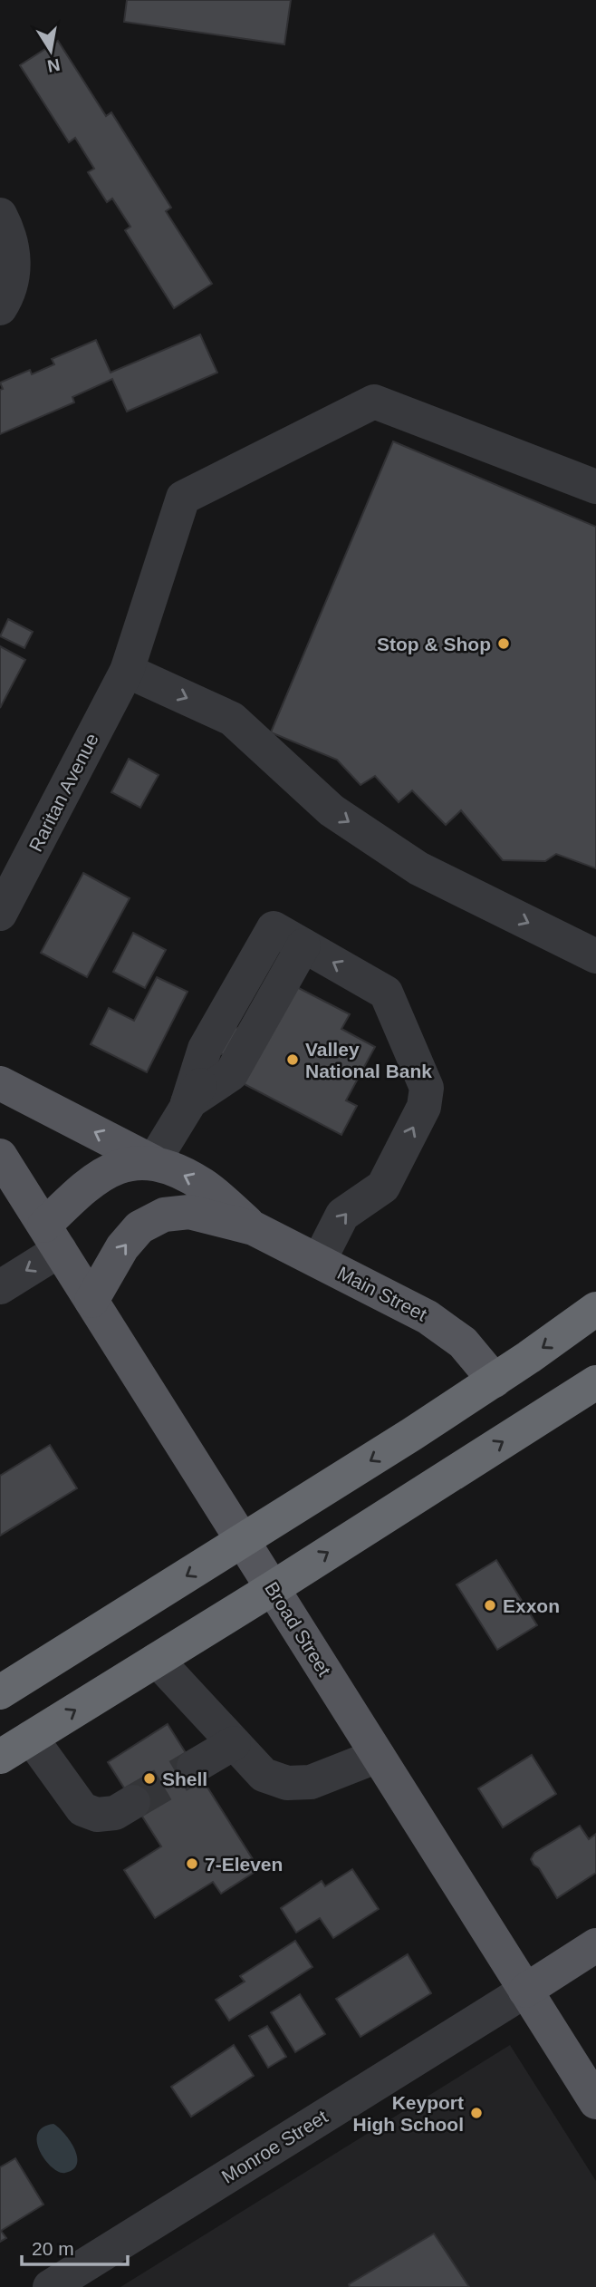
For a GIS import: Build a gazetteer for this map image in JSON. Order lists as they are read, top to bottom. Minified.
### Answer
{"streets":{"main road":["Main Street","Broad Street","Monroe Street"],"street":["Raritan Avenue"]},"crossings":[["Main Street","Broad Street"],["Broad Street","Monroe Street"]],"places":["Stop & Shop","Valley National Bank","Exxon","Shell","7-Eleven","Keyport High School"],"scale_bar":"20 m","north":"bottom"}
